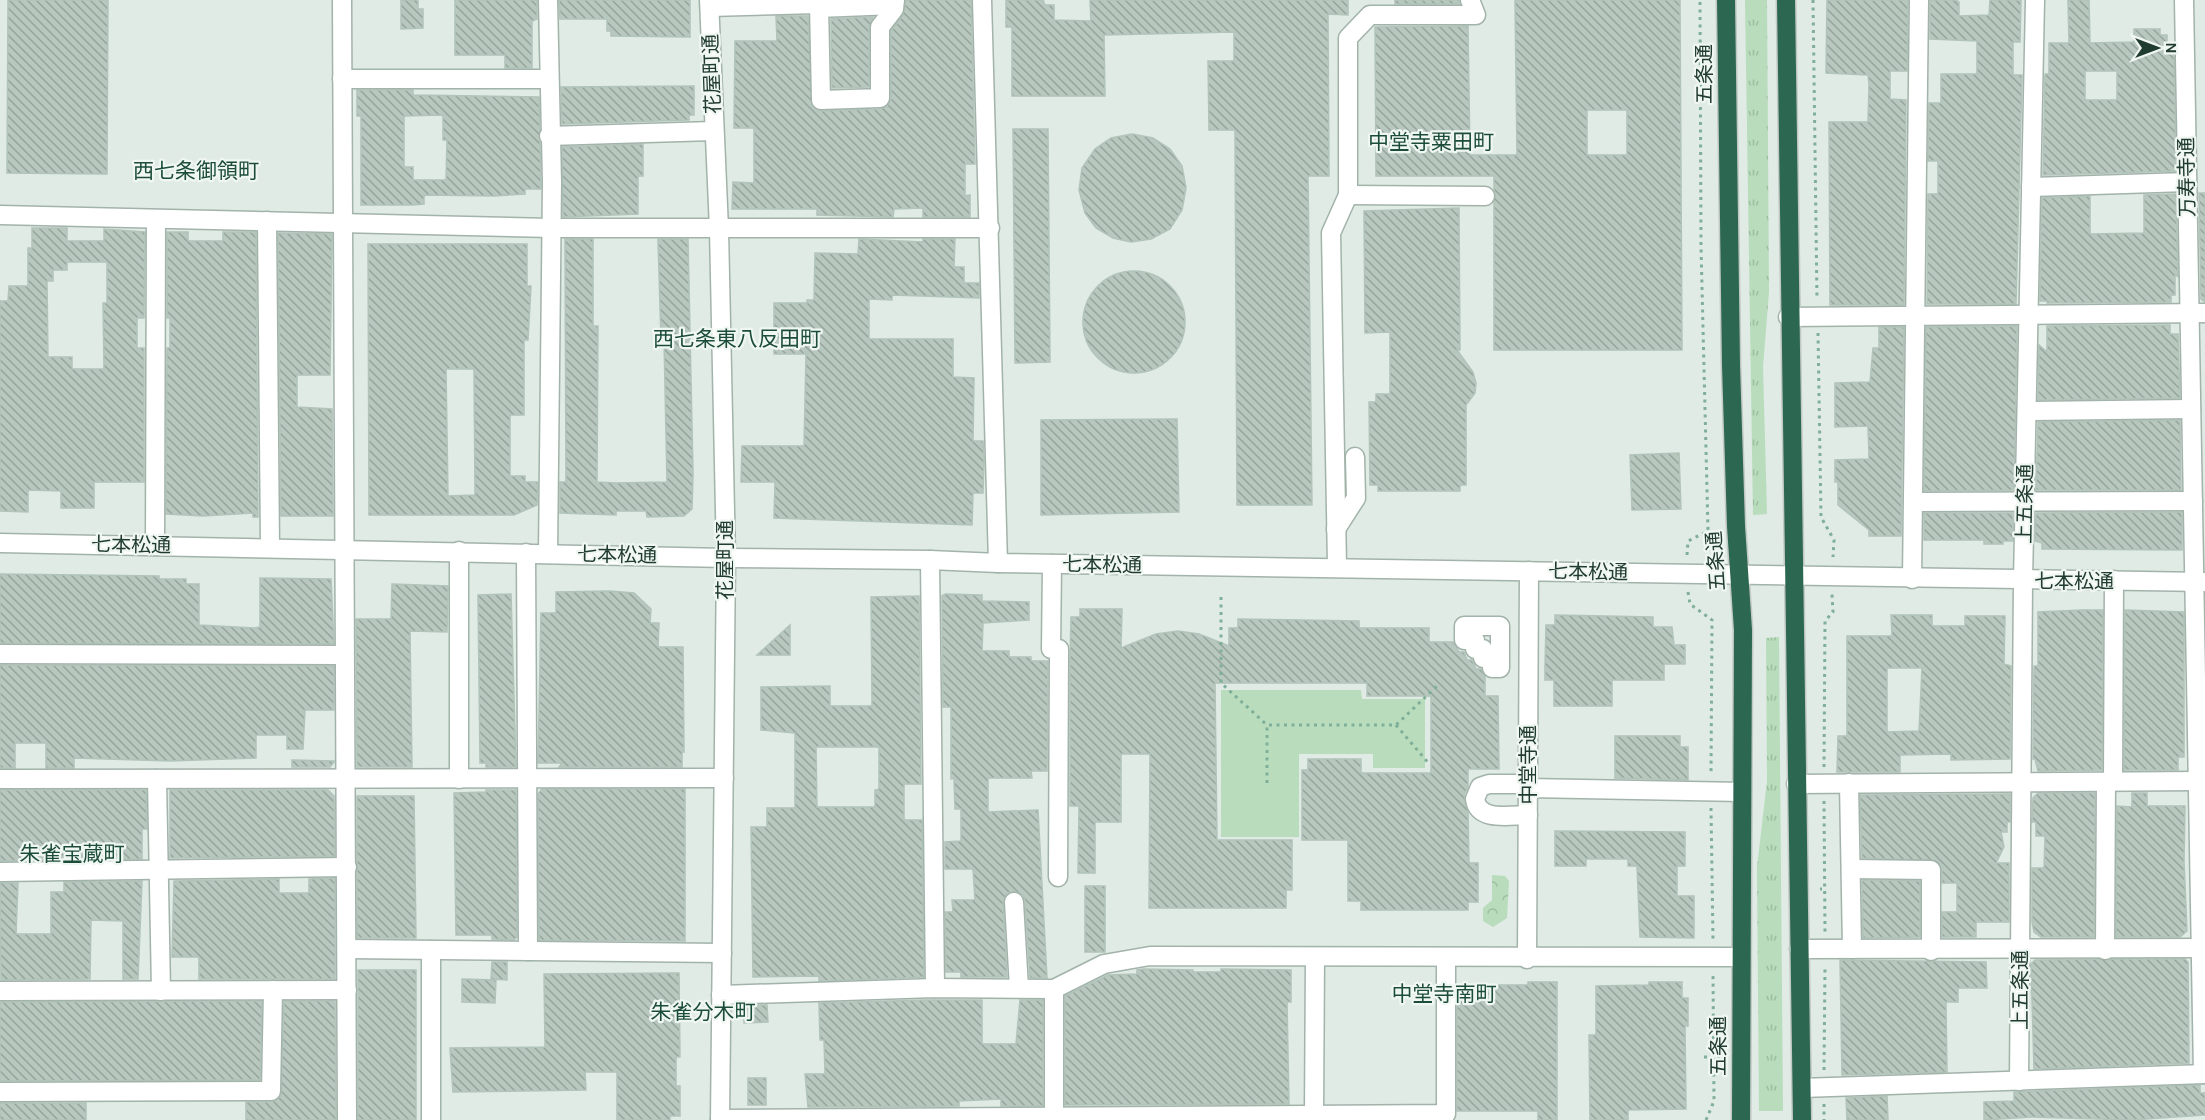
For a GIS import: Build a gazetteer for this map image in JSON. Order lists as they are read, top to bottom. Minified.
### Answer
{"streets":{"highway":["五条通"],"street":["花屋町通","万寿寺通","上五条通","七本松通","中堂寺通"]},"crossings":[["花屋町通","七本松通"],["五条通","七本松通"],["万寿寺通","七本松通"],["上五条通","七本松通"],["七本松通","中堂寺通"]],"districts":["中堂寺粟田町","西七条御領町","西七条東八反田町","朱雀宝蔵町","中堂寺南町","朱雀分木町"],"north":"right"}
